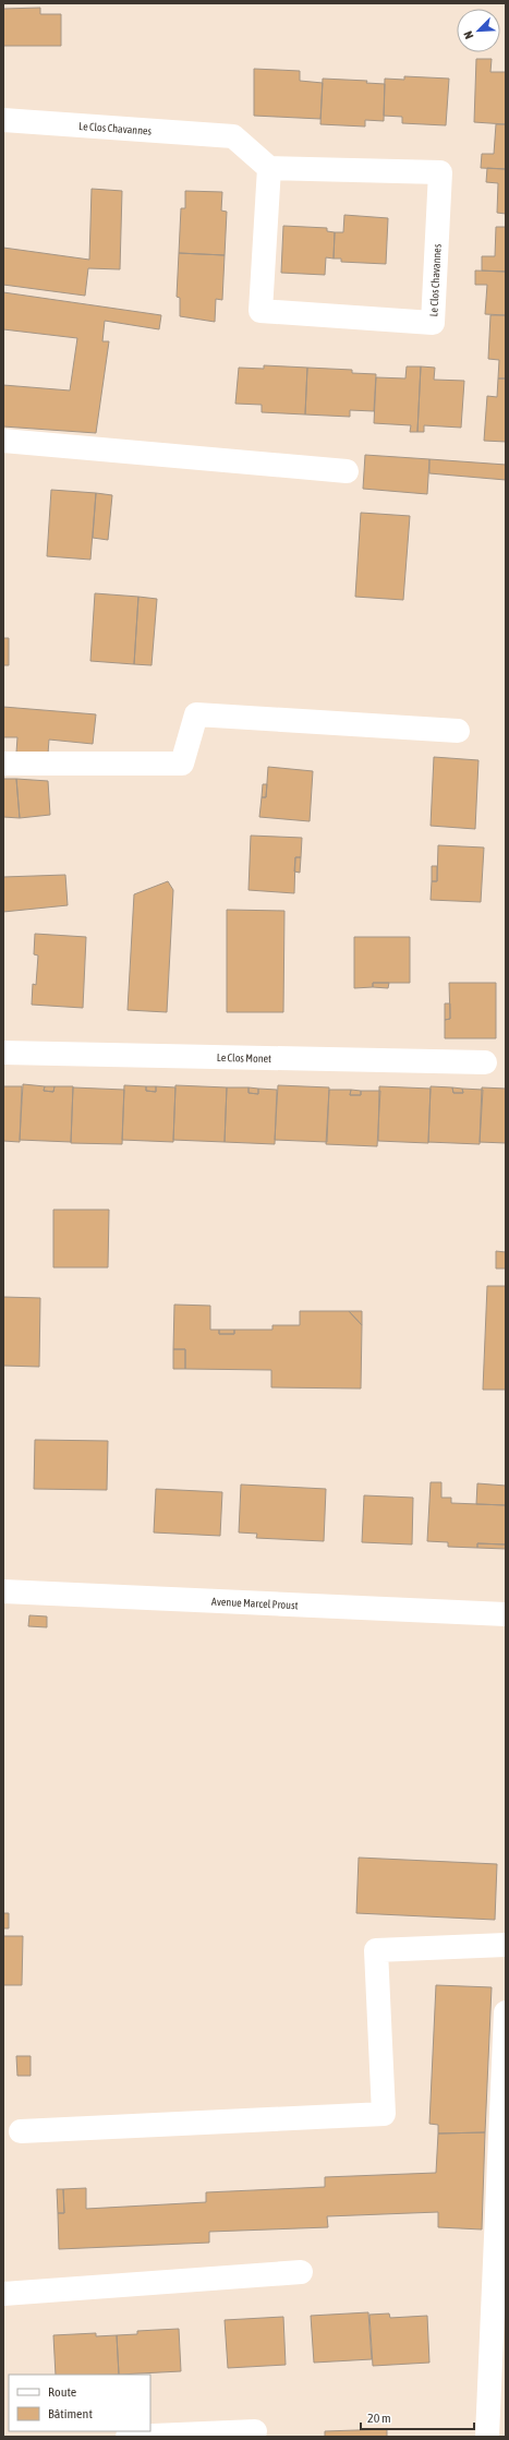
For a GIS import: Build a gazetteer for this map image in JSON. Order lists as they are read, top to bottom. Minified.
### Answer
{"streets":{"street":["Le Clos Chavannes","Le Clos Monet","Avenue Marcel Proust"]},"legend":["Route","Bâtiment"],"scale_bar":"20 m","north":"bottom left"}
